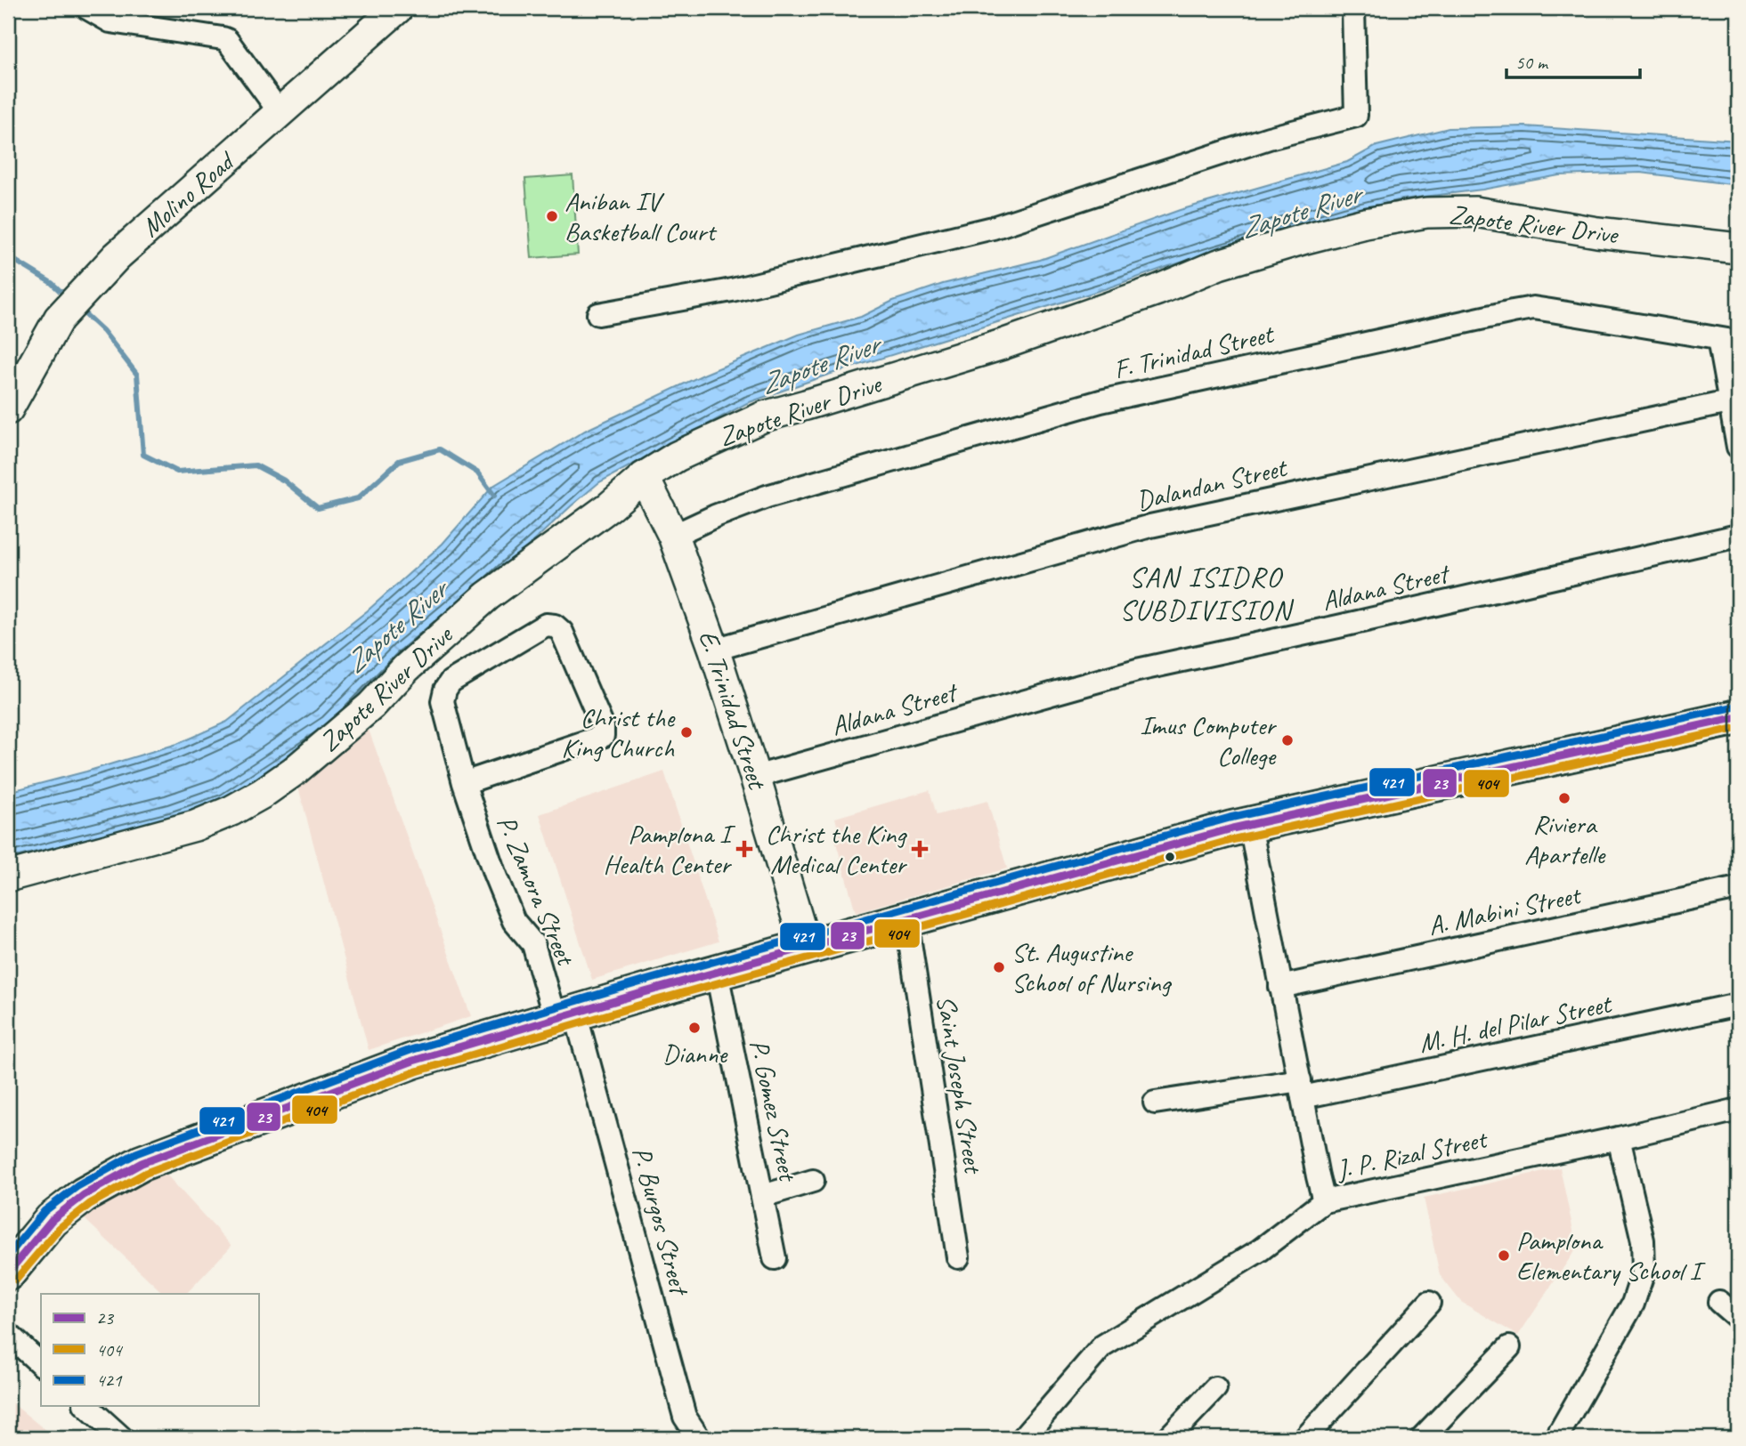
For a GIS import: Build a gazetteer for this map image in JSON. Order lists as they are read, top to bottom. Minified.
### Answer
{"streets":{"main road":["Molino Road","Zapote River Drive","E. Trinidad Street"],"street":["F. Trinidad Street","Dalandan Street","Aldana Street","P. Zamora Street","A. Mabini Street","M. H. del Pilar Street","Saint Joseph Street","P. Gomez Street","J. P. Rizal Street","P. Burgos Street"]},"crossings":[["Zapote River Drive","E. Trinidad Street"],["F. Trinidad Street","E. Trinidad Street"],["Dalandan Street","E. Trinidad Street"],["Aldana Street","E. Trinidad Street"],["P. Zamora Street","P. Burgos Street"],["A. Mabini Street","J. P. Rizal Street"],["M. H. del Pilar Street","J. P. Rizal Street"]],"districts":["SAN ISIDRO SUBDIVISION"],"water":["Zapote River"],"places":{"other":["Aniban IV Basketball Court","Christ the King Church","Imus Computer College","Riviera Apartelle","St. Augustine School of Nursing","Dianne","Pamplona Elementary School I"],"health":["Pamplona I Health Center","Christ the King Medical Center"]},"lines":["transit line 421","transit line 23","transit line 404"],"legend":["23","404","421"],"scale_bar":"50 m"}
